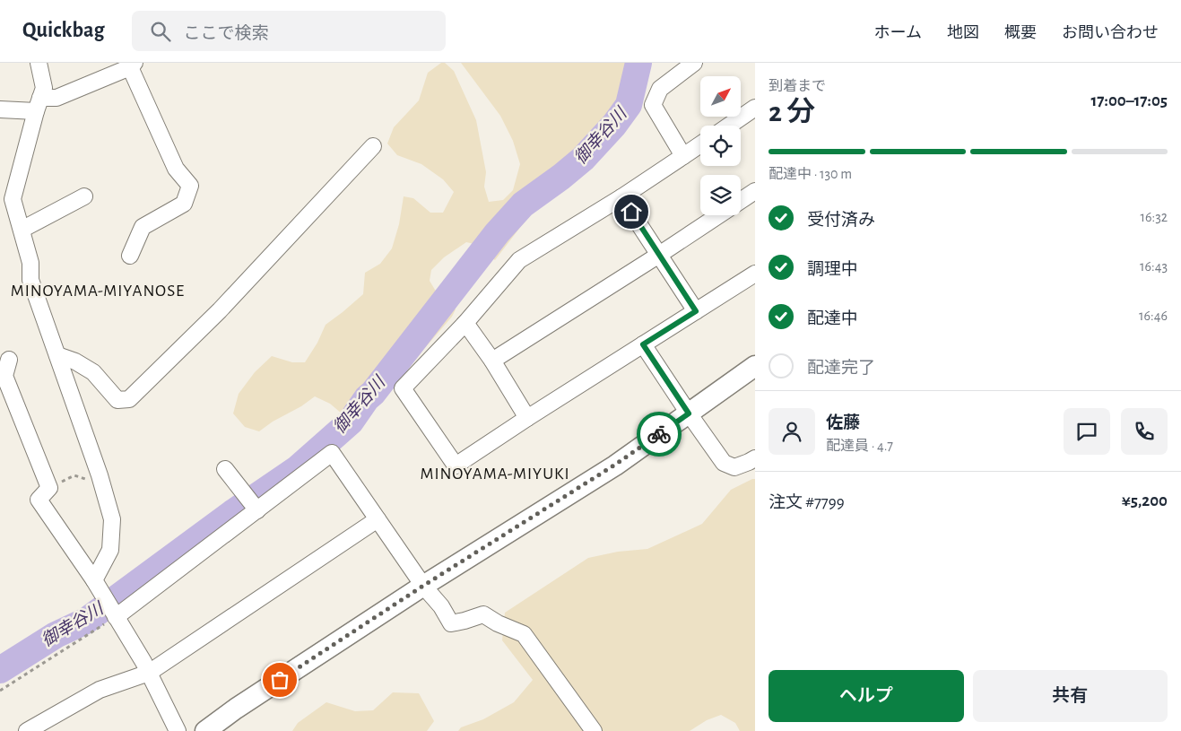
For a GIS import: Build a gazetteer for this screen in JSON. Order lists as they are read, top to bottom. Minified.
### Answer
{"districts":["MINOYAMA-MIYANOSE","MINOYAMA-MIYUKI"],"water":["御幸谷川"],"north":"top right","page":{"header":"Quickbag","search":"ここで検索","nav":["ホーム","地図","概要","お問い合わせ"],"heading":["2 分","到着まで","17:00–17:05"],"panel":["佐藤","配達員 · 4.7","注文 #7799","¥5,200"],"bar":"配達中 · 130 m","list":[["受付済み","16:32"],["調理中","16:43"],["配達中","16:46"],"配達完了"],"buttons":["ヘルプ","共有"]}}
